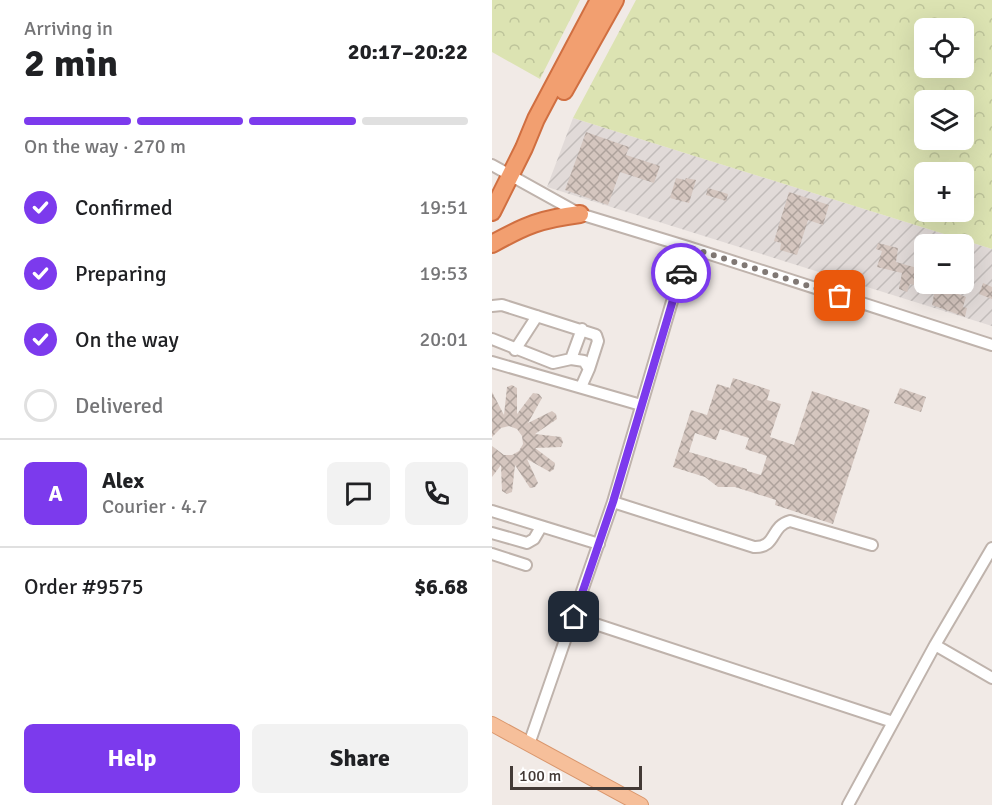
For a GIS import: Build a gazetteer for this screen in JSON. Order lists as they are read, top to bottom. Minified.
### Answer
{"scale_bar":"100 m","page":{"heading":["2 min","Arriving in","20:17–20:22"],"panel":["Alex","Courier · 4.7","Order #9575","$6.68"],"map_buttons":["+","−"],"bar":"On the way · 270 m","list":[["Confirmed","19:51"],["Preparing","19:53"],["On the way","20:01"],"Delivered"],"round":"A","buttons":["Help","Share"],"scale":"100 m"}}
